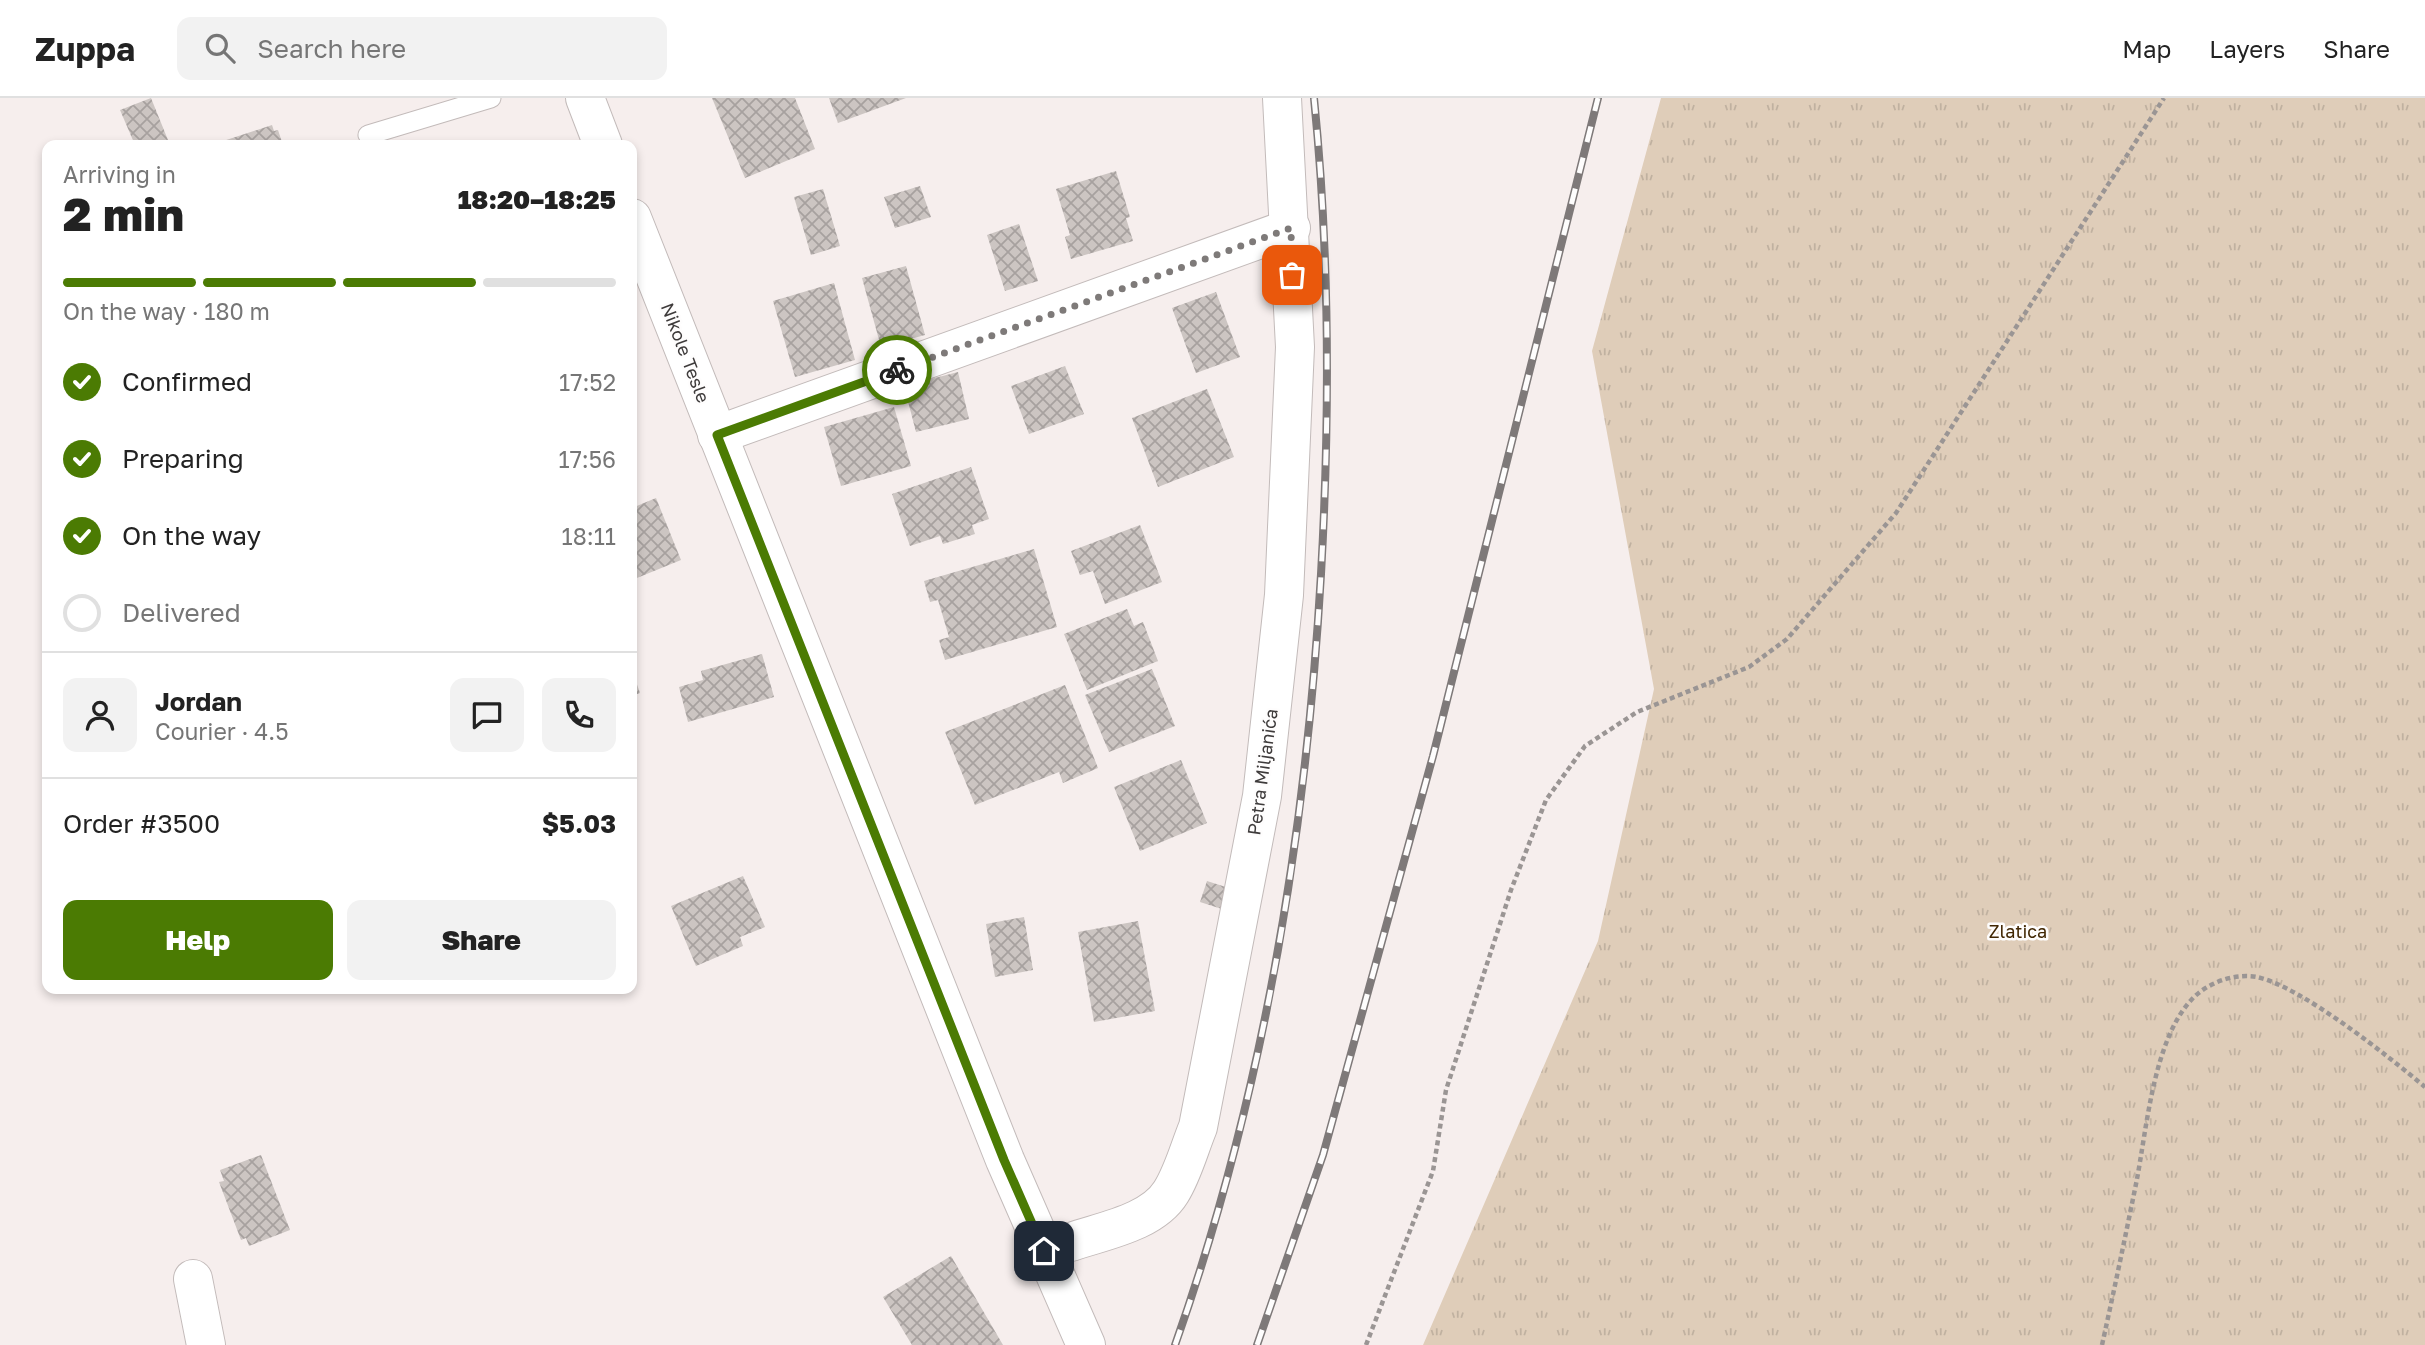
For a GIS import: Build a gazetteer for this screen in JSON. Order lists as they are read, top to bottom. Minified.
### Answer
{"streets":{"street":["Nikole Tesle","Petra Miljanića"]},"parks":["Zlatica"],"page":{"header":"Zuppa","search":"Search here","nav":["Map","Layers","Share"],"heading":["2 min","Arriving in","18:20–18:25"],"panel":["Jordan","Courier · 4.5","Order #3500","$5.03"],"bar":"On the way · 180 m","list":[["Confirmed","17:52"],["Preparing","17:56"],["On the way","18:11"],"Delivered"],"buttons":["Help","Share"]}}
